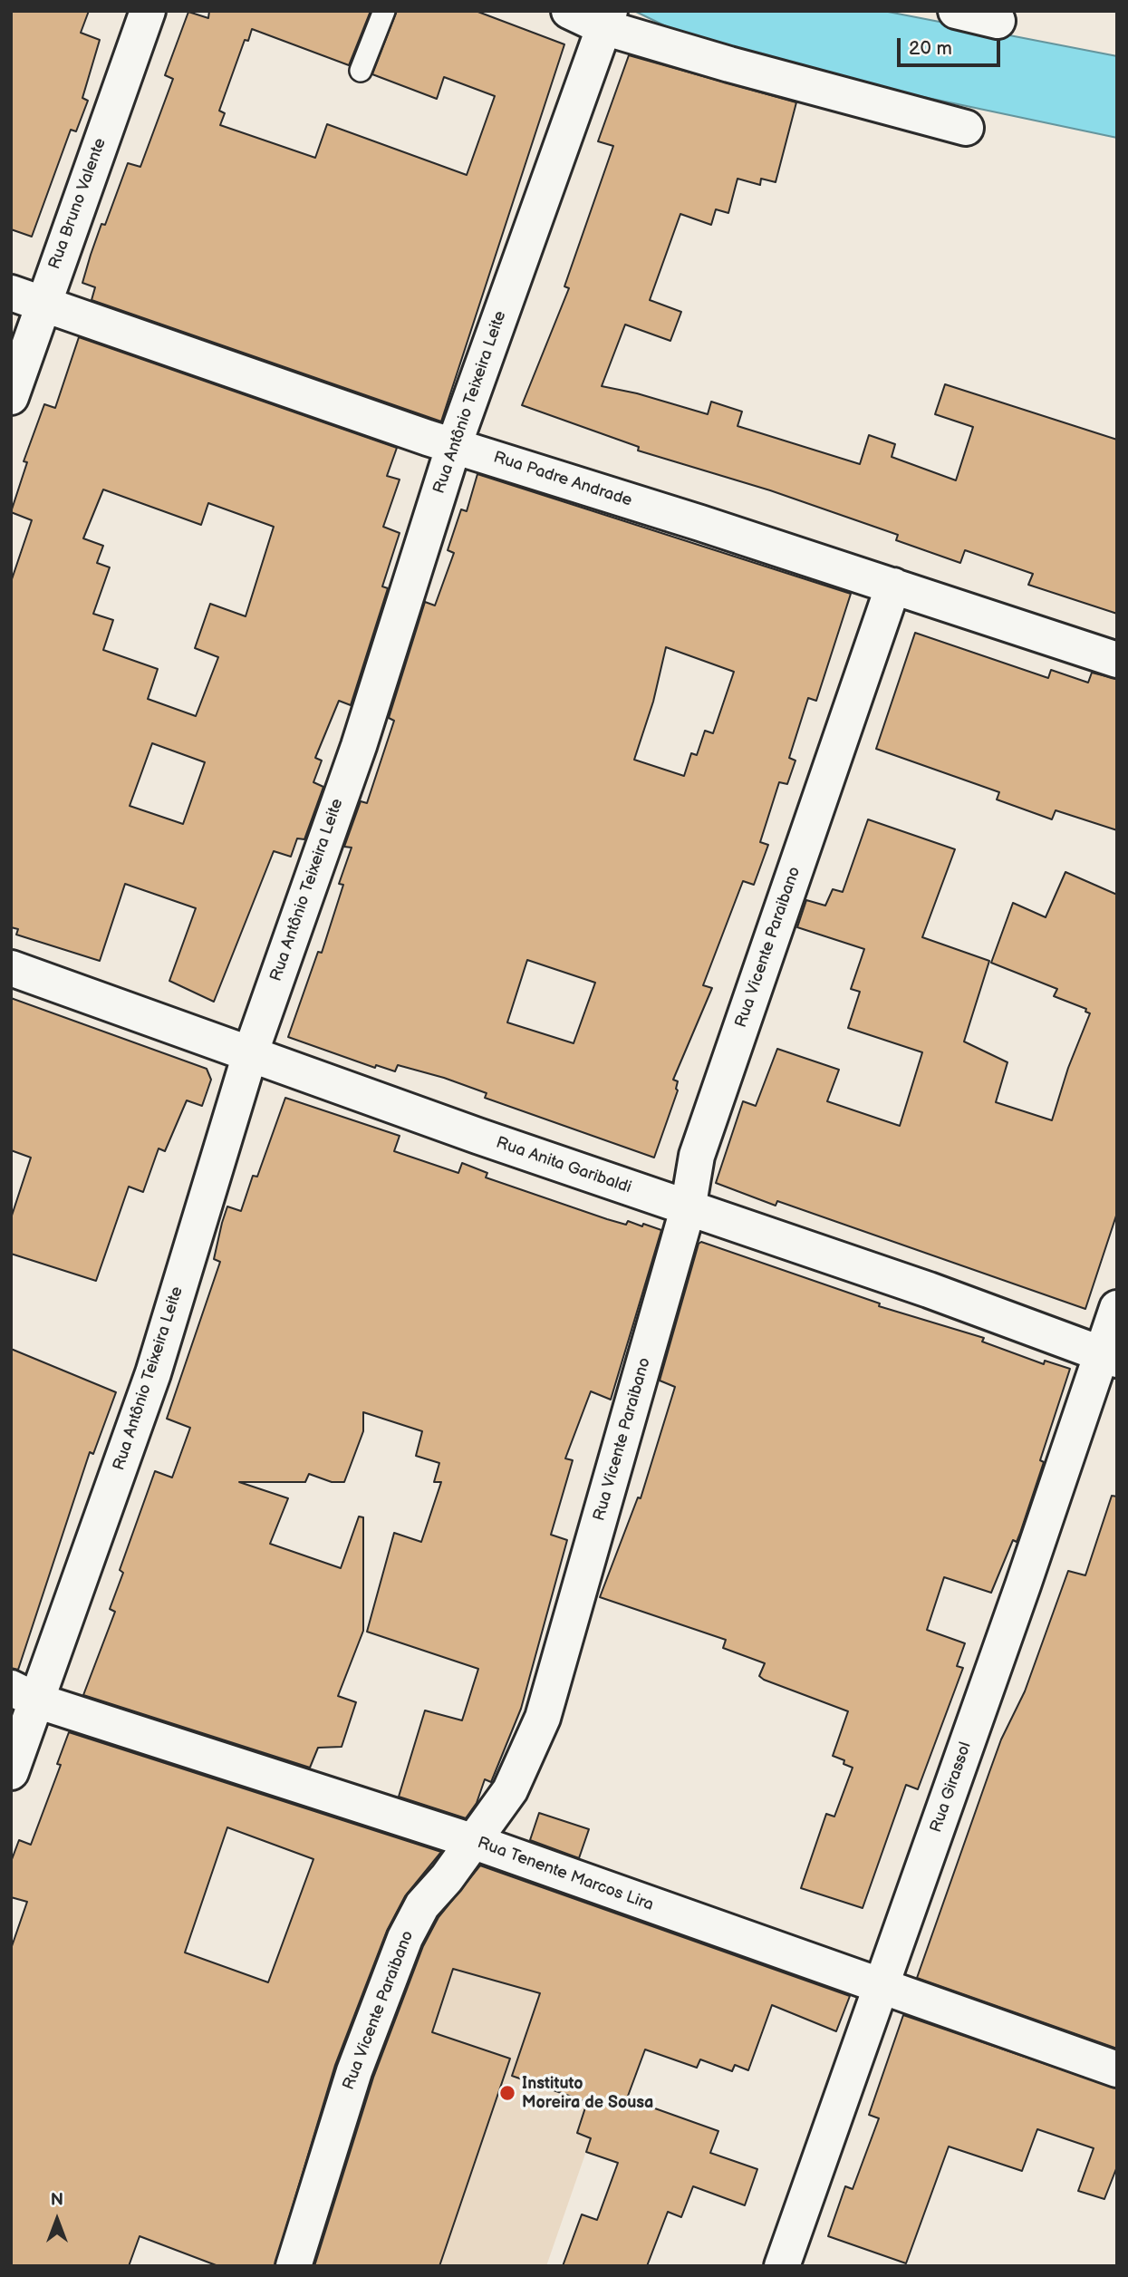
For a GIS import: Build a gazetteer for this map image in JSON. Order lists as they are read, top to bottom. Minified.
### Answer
{"streets":{"street":["Rua Bruno Valente","Rua Antônio Teixeira Leite","Rua Padre Andrade","Rua Vicente Paraibano","Rua Anita Garibaldi","Rua Girassol","Rua Tenente Marcos Lira"]},"crossings":[["Rua Bruno Valente","Rua Padre Andrade"],["Rua Antônio Teixeira Leite","Rua Padre Andrade"],["Rua Antônio Teixeira Leite","Rua Anita Garibaldi"],["Rua Antônio Teixeira Leite","Rua Tenente Marcos Lira"],["Rua Padre Andrade","Rua Vicente Paraibano"],["Rua Vicente Paraibano","Rua Anita Garibaldi"],["Rua Vicente Paraibano","Rua Tenente Marcos Lira"],["Rua Anita Garibaldi","Rua Girassol"],["Rua Girassol","Rua Tenente Marcos Lira"]],"places":["Instituto Moreira de Sousa"],"scale_bar":"20 m","north":"top"}
